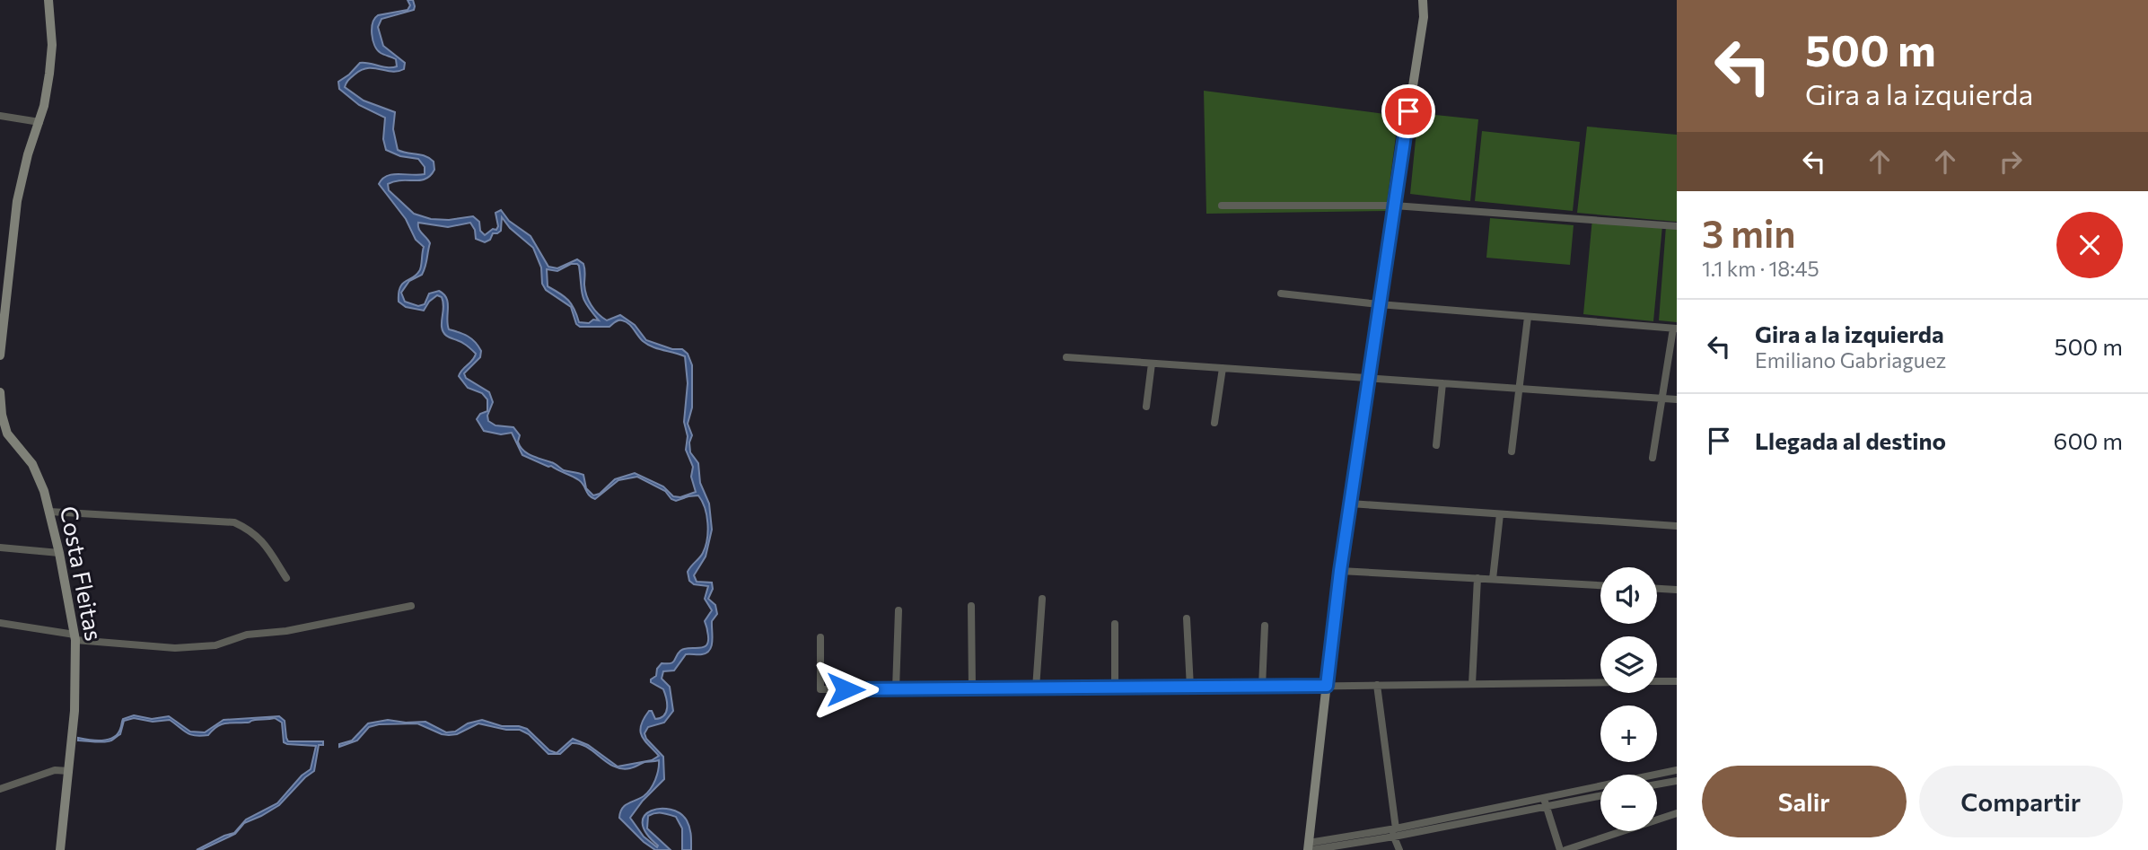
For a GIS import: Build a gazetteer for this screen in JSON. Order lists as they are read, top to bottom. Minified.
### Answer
{"streets":{"main road":["Costa Fleitas"]},"page":{"turn":["500 m","Gira a la izquierda"],"heading":["3 min","1.1 km · 18:45"],"list":[{"name":"Gira a la izquierda","note":"Emiliano Gabriaguez","value":"500 m"},{"name":"Llegada al destino","value":"600 m"}],"map_buttons":["+","−"],"buttons":["Salir","Compartir"]}}
